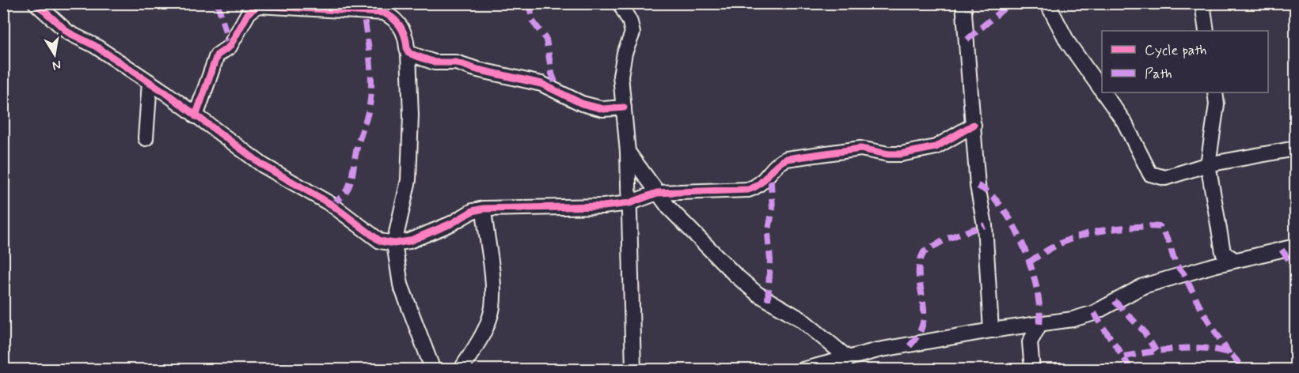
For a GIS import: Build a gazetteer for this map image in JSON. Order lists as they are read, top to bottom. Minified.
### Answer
{"legend":["Cycle path","Path"],"north":"bottom"}
